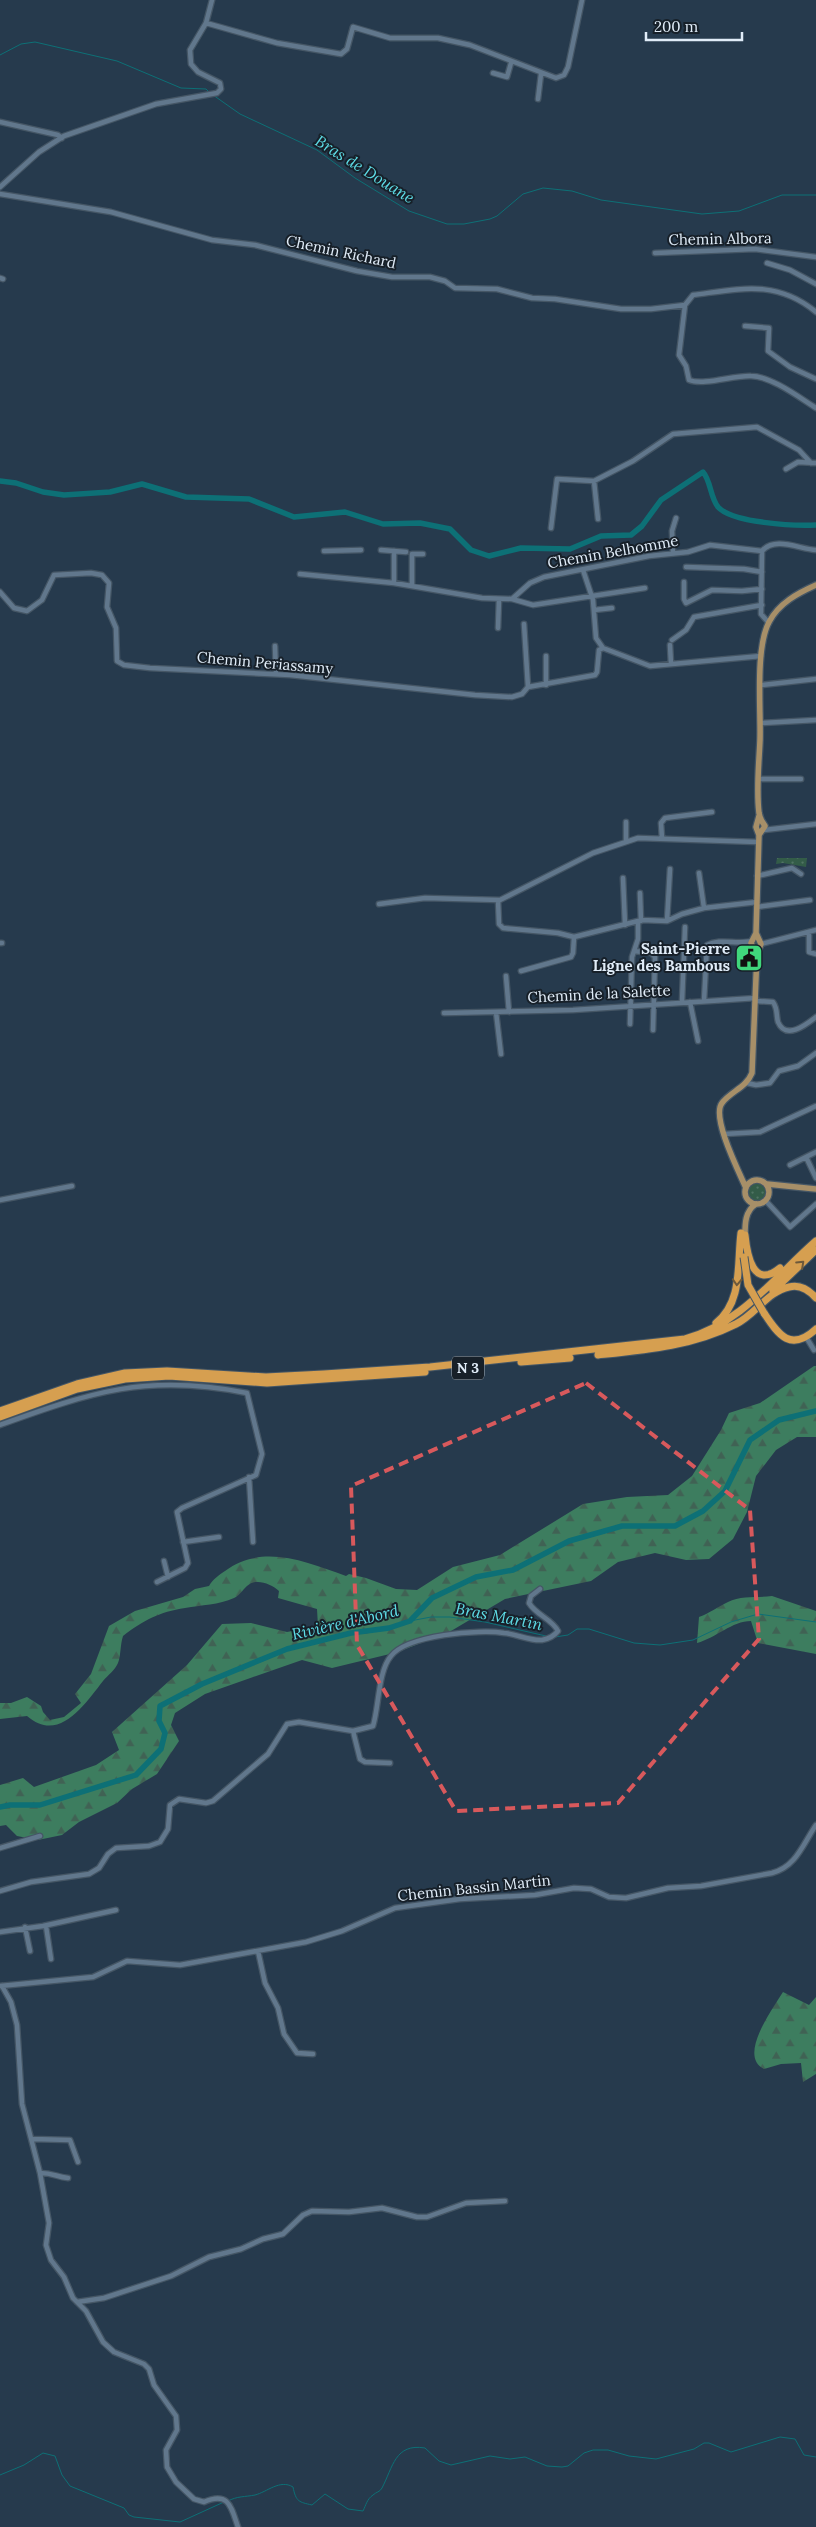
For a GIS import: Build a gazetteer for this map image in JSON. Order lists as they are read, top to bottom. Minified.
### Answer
{"streets":{"highway":["N 3"],"street":["Chemin Albora","Chemin Richard","Chemin Belhomme","Chemin Periassamy","Chemin de la Salette","Chemin Bassin Martin"]},"water":["Bras de Douane","Bras Martin","Rivière d'Abord"],"places":{"public building":["Saint-Pierre Ligne des Bambous"]},"scale_bar":"200 m"}
